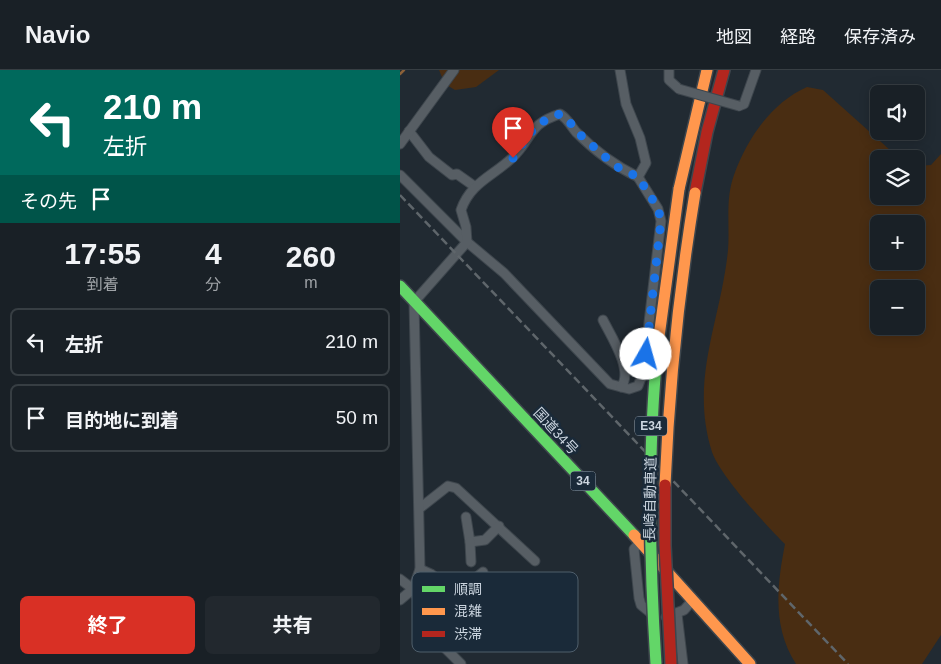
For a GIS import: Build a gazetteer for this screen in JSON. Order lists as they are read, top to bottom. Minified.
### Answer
{"streets":{"highway":["E34","国道34号","34","長崎自動車道"]},"legend":["順調","混雑","渋滞"],"page":{"header":"Navio","nav":["地図","経路","保存済み"],"turn":["210 m","左折"],"map_buttons":["+","−"],"then":"その先","eta":["17:55","到着","4","分","260","m"],"list":[{"name":"左折","value":"210 m"},{"name":"目的地に到着","value":"50 m"}],"buttons":["終了","共有"]}}
